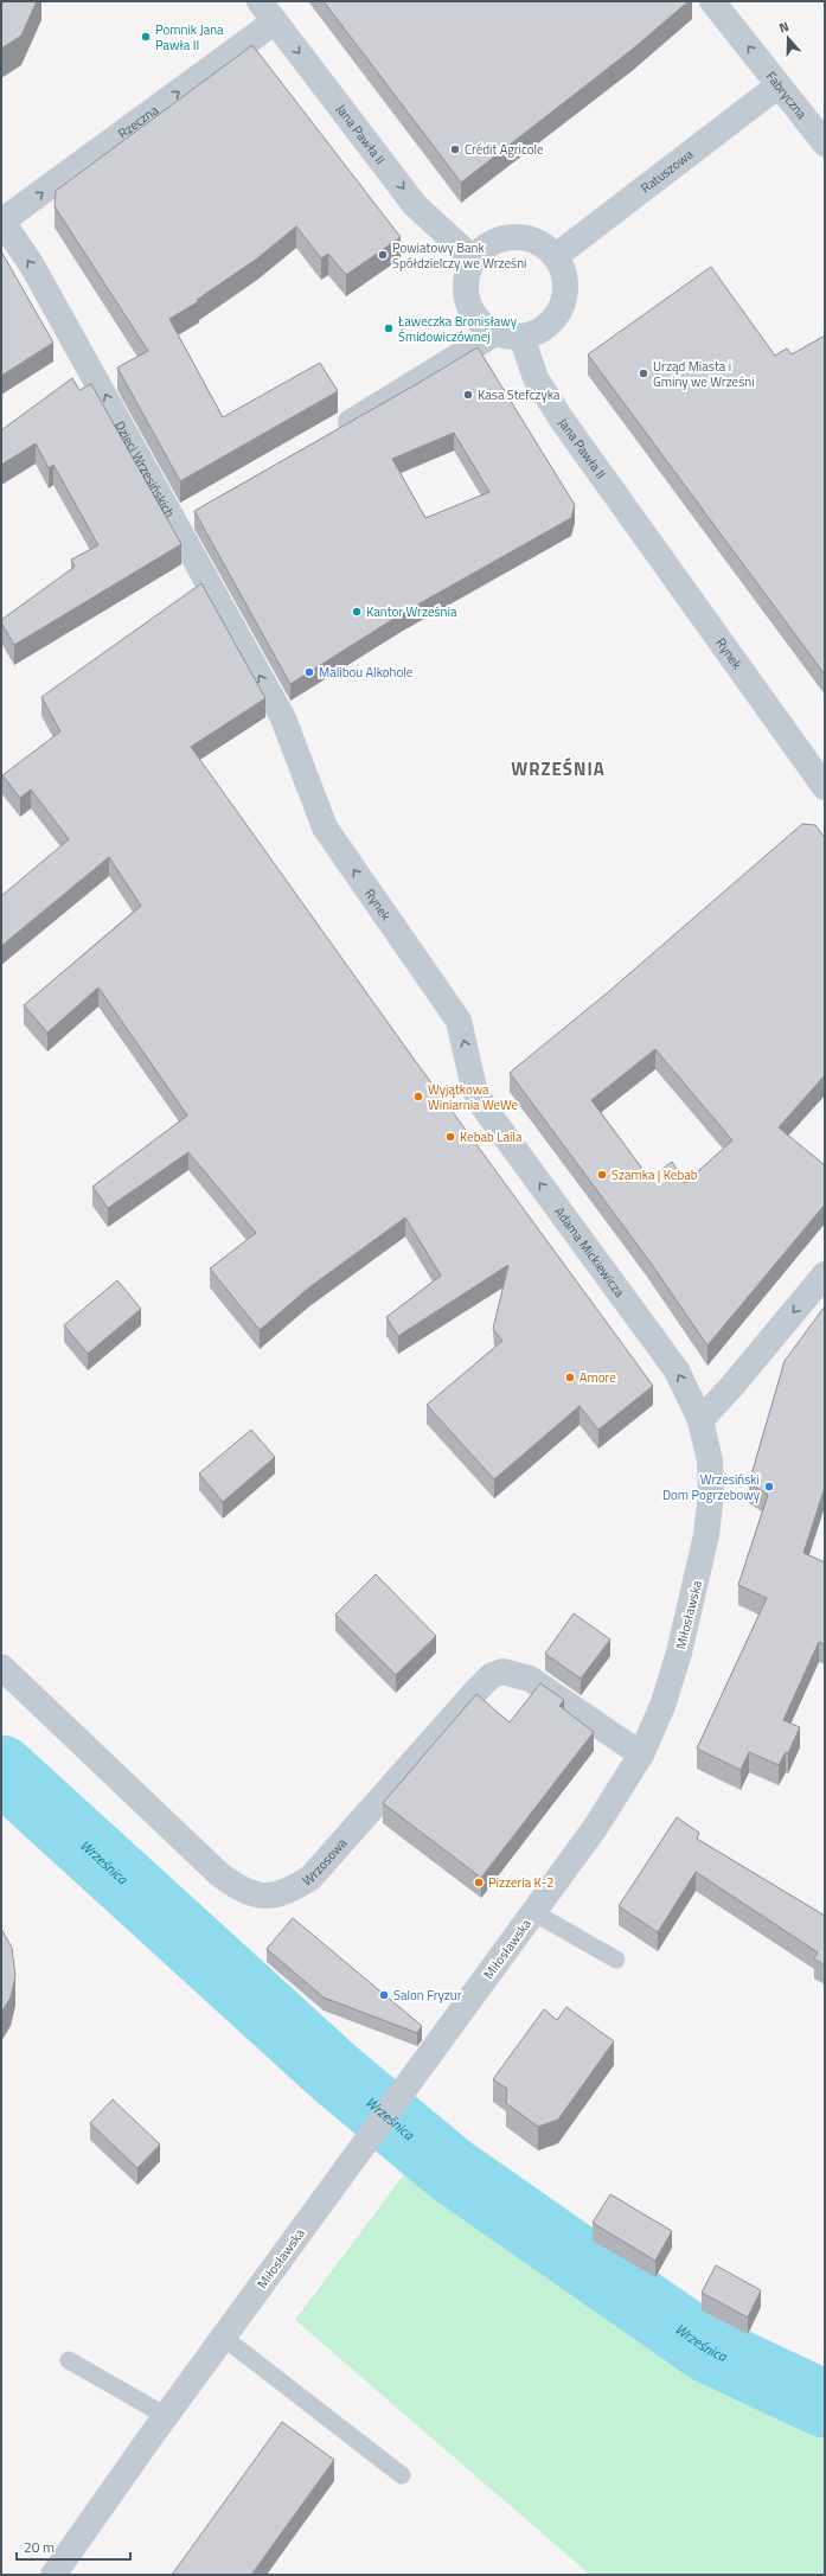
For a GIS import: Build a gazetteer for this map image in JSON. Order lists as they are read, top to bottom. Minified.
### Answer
{"streets":{"street":["Fabryczna","Rzeczna","Jana Pawła II","Ratuszowa","Dzieci Wrzesińskich","Rynek","Adama Mickiewicza","Miłosławska","Wrzosowa"]},"crossings":[["Fabryczna","Ratuszowa"],["Rzeczna","Jana Pawła II"],["Rzeczna","Dzieci Wrzesińskich"],["Jana Pawła II","Ratuszowa"],["Jana Pawła II","Rynek"],["Dzieci Wrzesińskich","Rynek"],["Rynek","Adama Mickiewicza"],["Adama Mickiewicza","Miłosławska"],["Miłosławska","Wrzosowa"]],"one_way":["Fabryczna","Rzeczna","Jana Pawła II","Dzieci Wrzesińskich","Rynek","Adama Mickiewicza"],"districts":["WRZEŚNIA"],"water":["Wrześnica"],"places":["Pomnik Jana Pawła II","Crédit Agricole","Powiatowy Bank Spółdzielczy we Wrześni","Ławeczka Bronisławy Śmidowiczównej","Urząd Miasta i Gminy we Wrześni","Kasa Stefczyka","Kantor Września","Malibou Alkohole","Wyjątkowa Winiarnia WeWe","Kebab Laila","Szamka | Kebab","Amore","Wrzesiński Dom Pogrzebowy","Pizzeria K-2","Salon Fryzur"],"scale_bar":"20 m","north":"top"}
